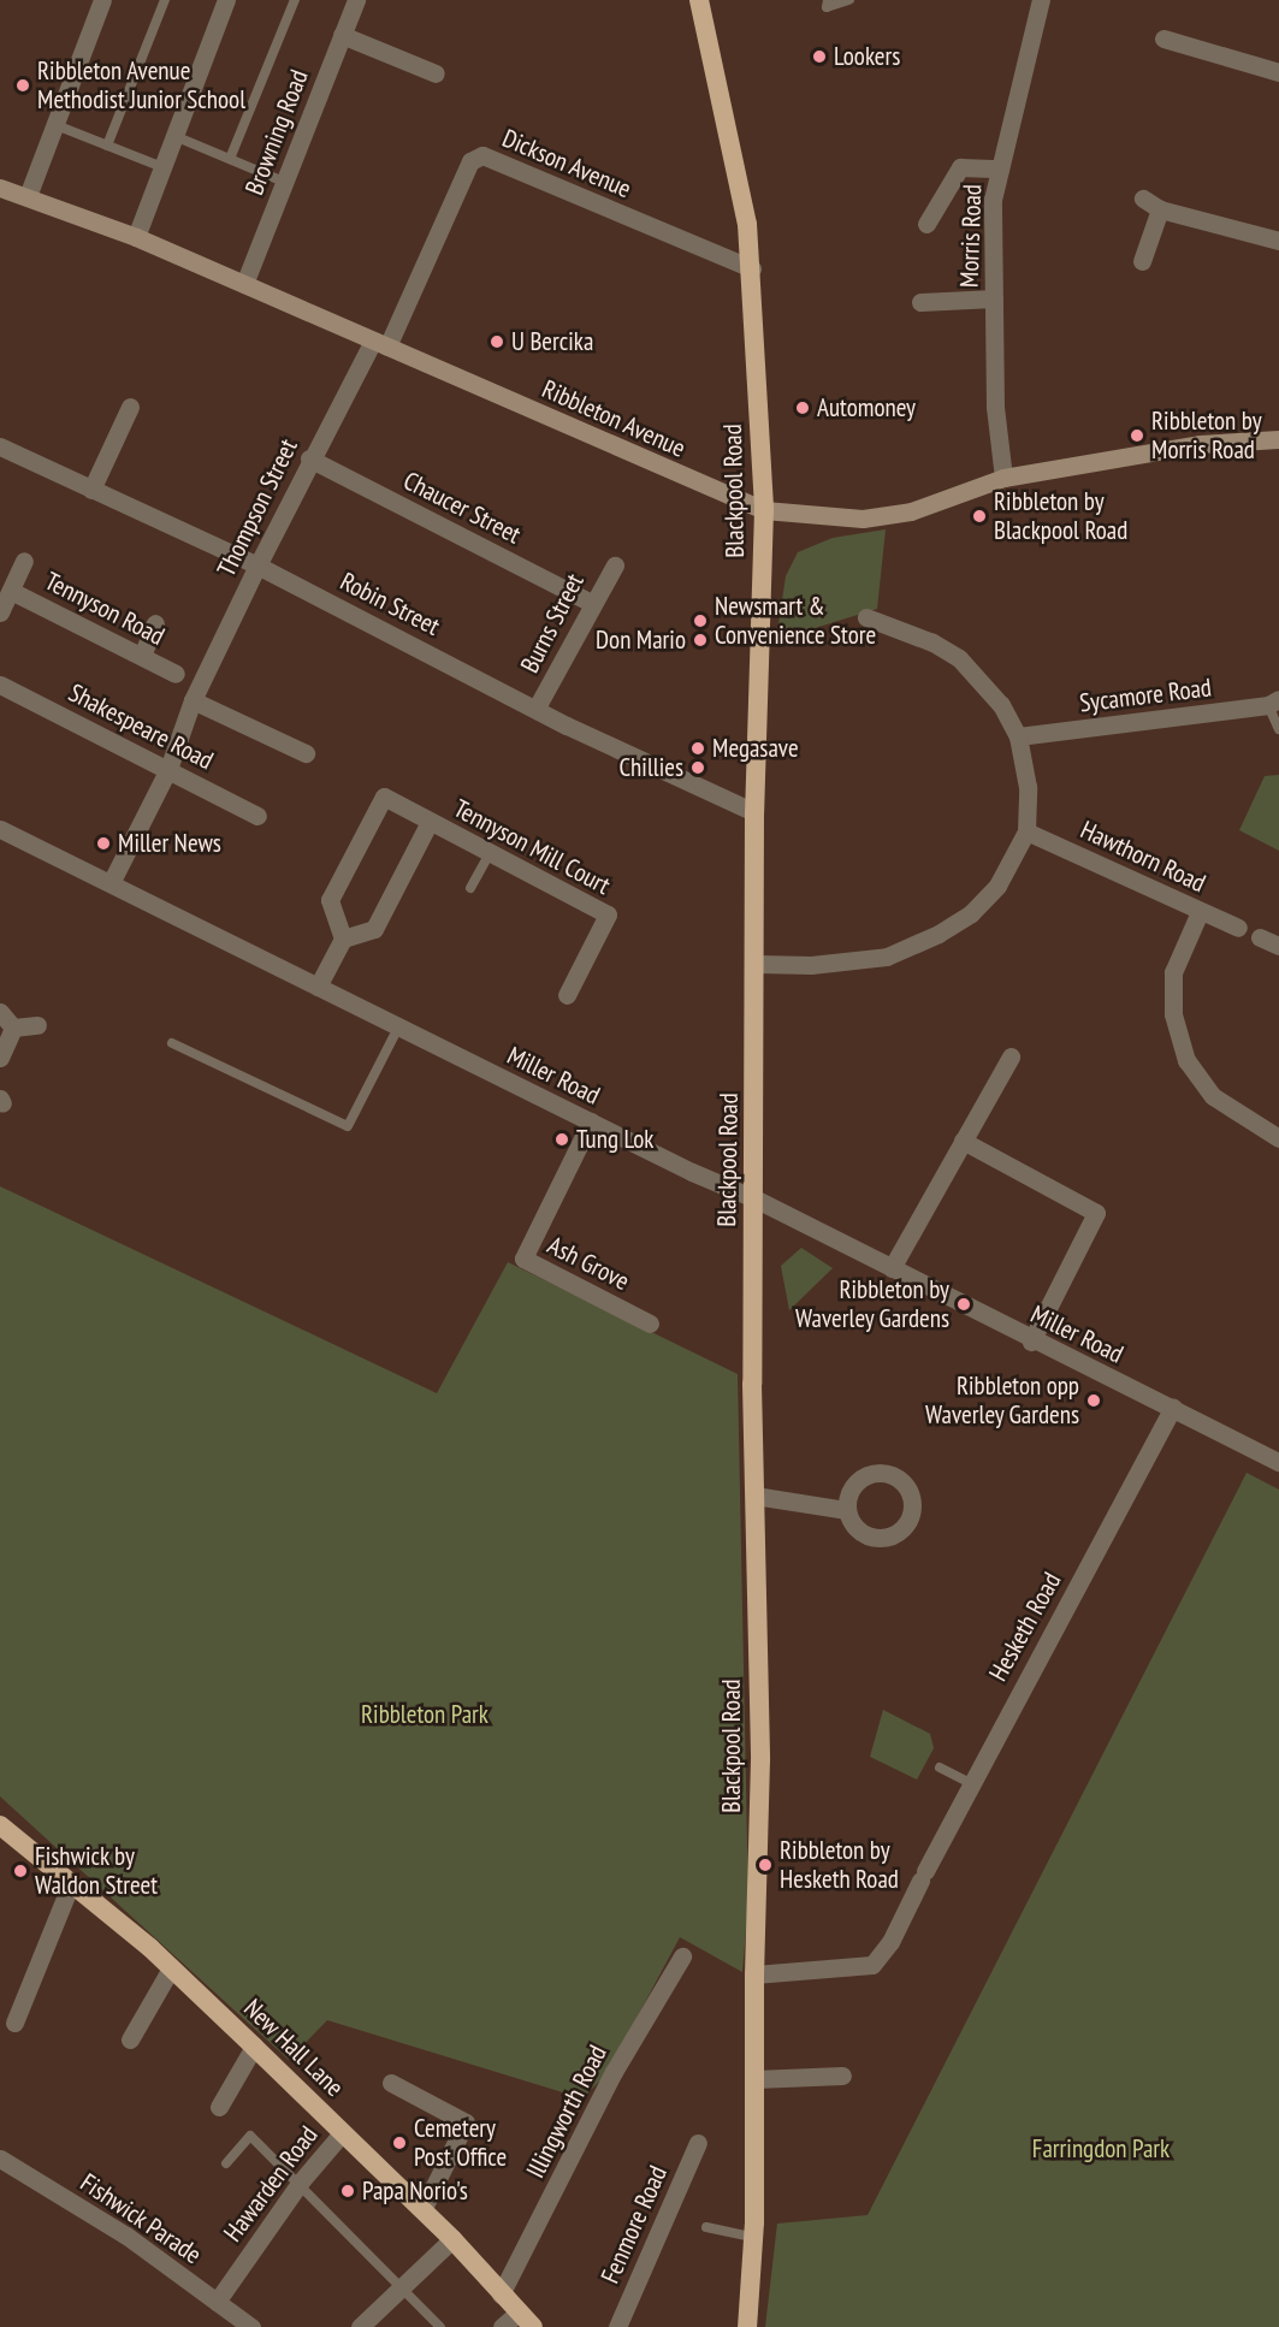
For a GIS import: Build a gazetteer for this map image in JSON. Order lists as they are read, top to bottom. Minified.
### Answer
{"streets":{"highway":["Blackpool Road","New Hall Lane"],"main road":["Ribbleton Avenue"],"street":["Browning Road","Dickson Avenue","Morris Road","Thompson Street","Chaucer Street","Robin Street","Tennyson Road","Burns Street","Sycamore Road","Shakespeare Road","Tennyson Mill Court","Hawthorn Road","Miller Road","Ash Grove","Hesketh Road","Illingworth Road","Hawarden Road","Fishwick Parade","Fenmore Road"]},"crossings":[["Browning Road","Ribbleton Avenue"],["Dickson Avenue","Ribbleton Avenue"],["Dickson Avenue","Blackpool Road"],["Dickson Avenue","Thompson Street"],["Morris Road","Ribbleton Avenue"],["Ribbleton Avenue","Blackpool Road"],["Ribbleton Avenue","Thompson Street"],["Blackpool Road","Robin Street"],["Blackpool Road","Miller Road"],["Blackpool Road","Hesketh Road"],["Thompson Street","Chaucer Street"],["Thompson Street","Robin Street"],["Thompson Street","Shakespeare Road"],["Thompson Street","Miller Road"],["Chaucer Street","Burns Street"],["Robin Street","Burns Street"],["Miller Road","Ash Grove"],["Miller Road","Hesketh Road"],["New Hall Lane","Illingworth Road"],["New Hall Lane","Hawarden Road"],["Hawarden Road","Fishwick Parade"]],"parks":["Ribbleton Park","Farringdon Park"],"places":["Lookers","Ribbleton Avenue Methodist Junior School","U Bercika","Automoney","Ribbleton by Morris Road","Ribbleton by Blackpool Road","Newsmart & Convenience Store","Don Mario","Megasave","Chillies","Miller News","Tung Lok","Ribbleton by Waverley Gardens","Ribbleton opp Waverley Gardens","Ribbleton by Hesketh Road","Fishwick by Waldon Street","Cemetery Post Office","Papa Norio's"]}
